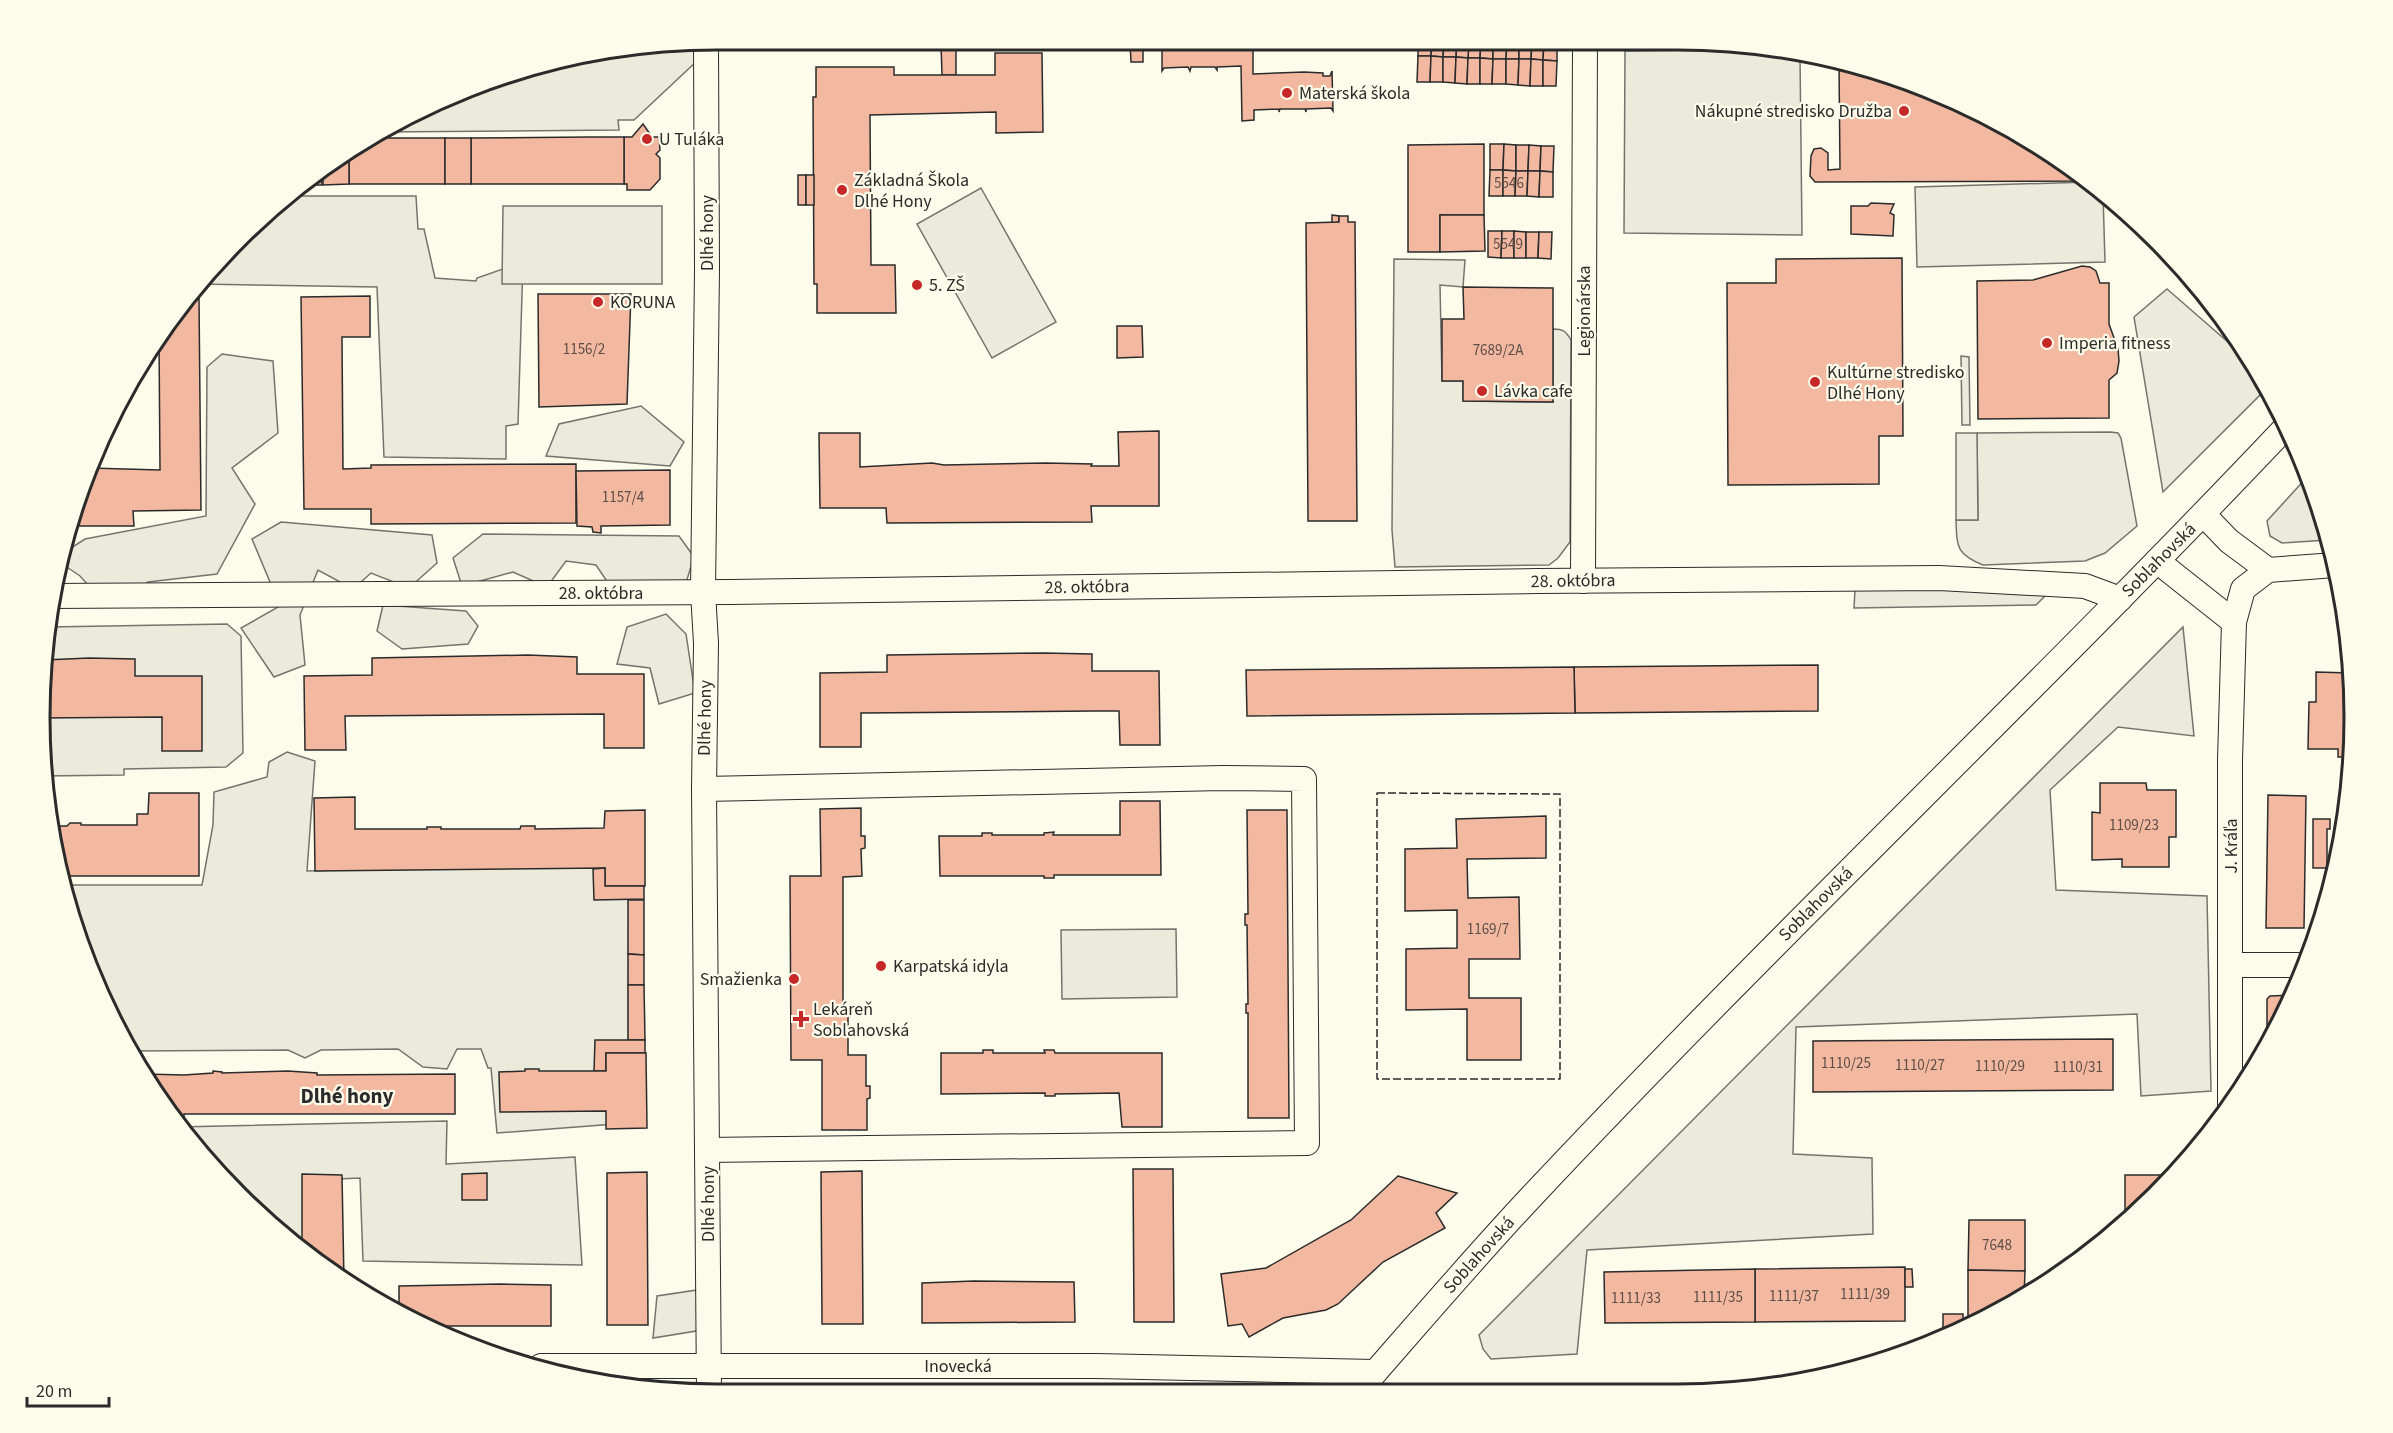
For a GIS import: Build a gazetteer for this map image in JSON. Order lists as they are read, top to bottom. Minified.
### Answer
{"streets":{"street":["Dlhé hony","Legionárska","Soblahovská","28. októbra","J. Kráľa","Inovecká"]},"crossings":[["Dlhé hony","28. októbra"],["Dlhé hony","Inovecká"],["Legionárska","28. októbra"],["Soblahovská","28. októbra"],["Soblahovská","Inovecká"]],"districts":["Dlhé hony"],"places":{"other":["Materská škola","Nákupné stredisko Družba","U Tuláka","Základná Škola Dlhé Hony","5. ZŠ","KORUNA","Imperia fitness","Kultúrne stredisko Dlhé Hony","Lávka cafe","Karpatská idyla","Smažienka"],"health":["Lekáreň Soblahovská"]},"house_numbers":["5546","5549","1156/2","7689/2A","1157/4","1109/23","1169/7","1110/25","1110/27","1110/29","1110/31","7648","1111/39","1111/37","1111/35","1111/33"],"scale_bar":"20 m"}
